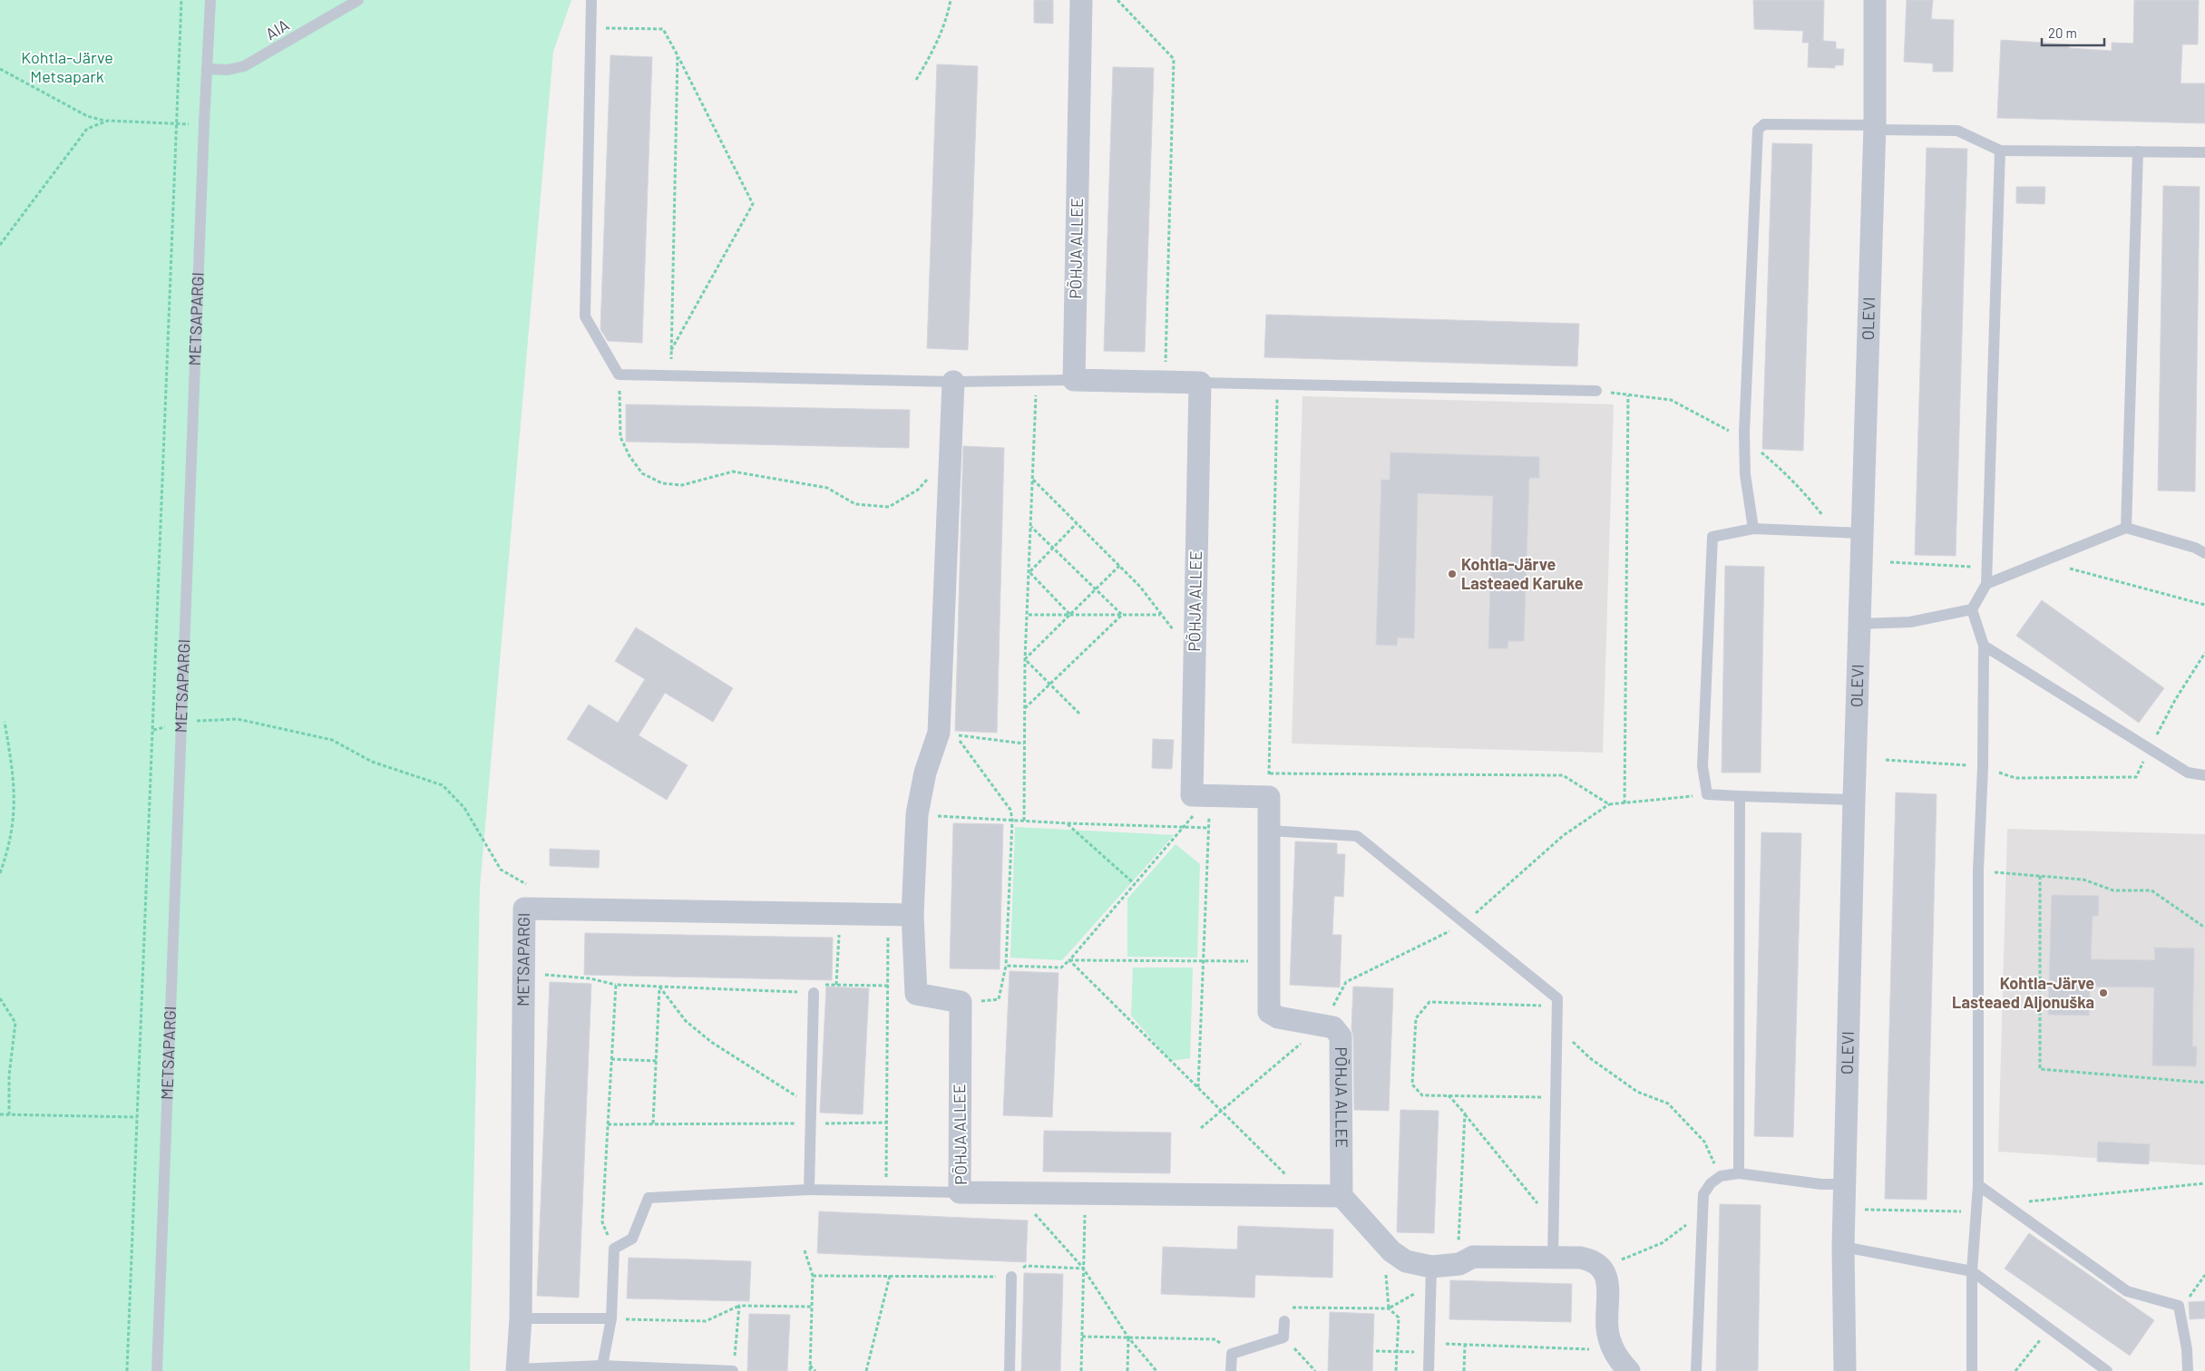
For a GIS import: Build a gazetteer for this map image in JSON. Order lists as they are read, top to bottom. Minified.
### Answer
{"streets":{"street":["PÕHJA ALLEE","METSAPARGI","OLEVI"],"lane":["AIA"]},"crossings":[["AIA","METSAPARGI"]],"parks":["Kohtla-Järve Metsapark"],"places":["Kohtla-Järve Lasteaed Karuke","Kohtla-Järve Lasteaed Aljonuška"],"scale_bar":"20 m"}
